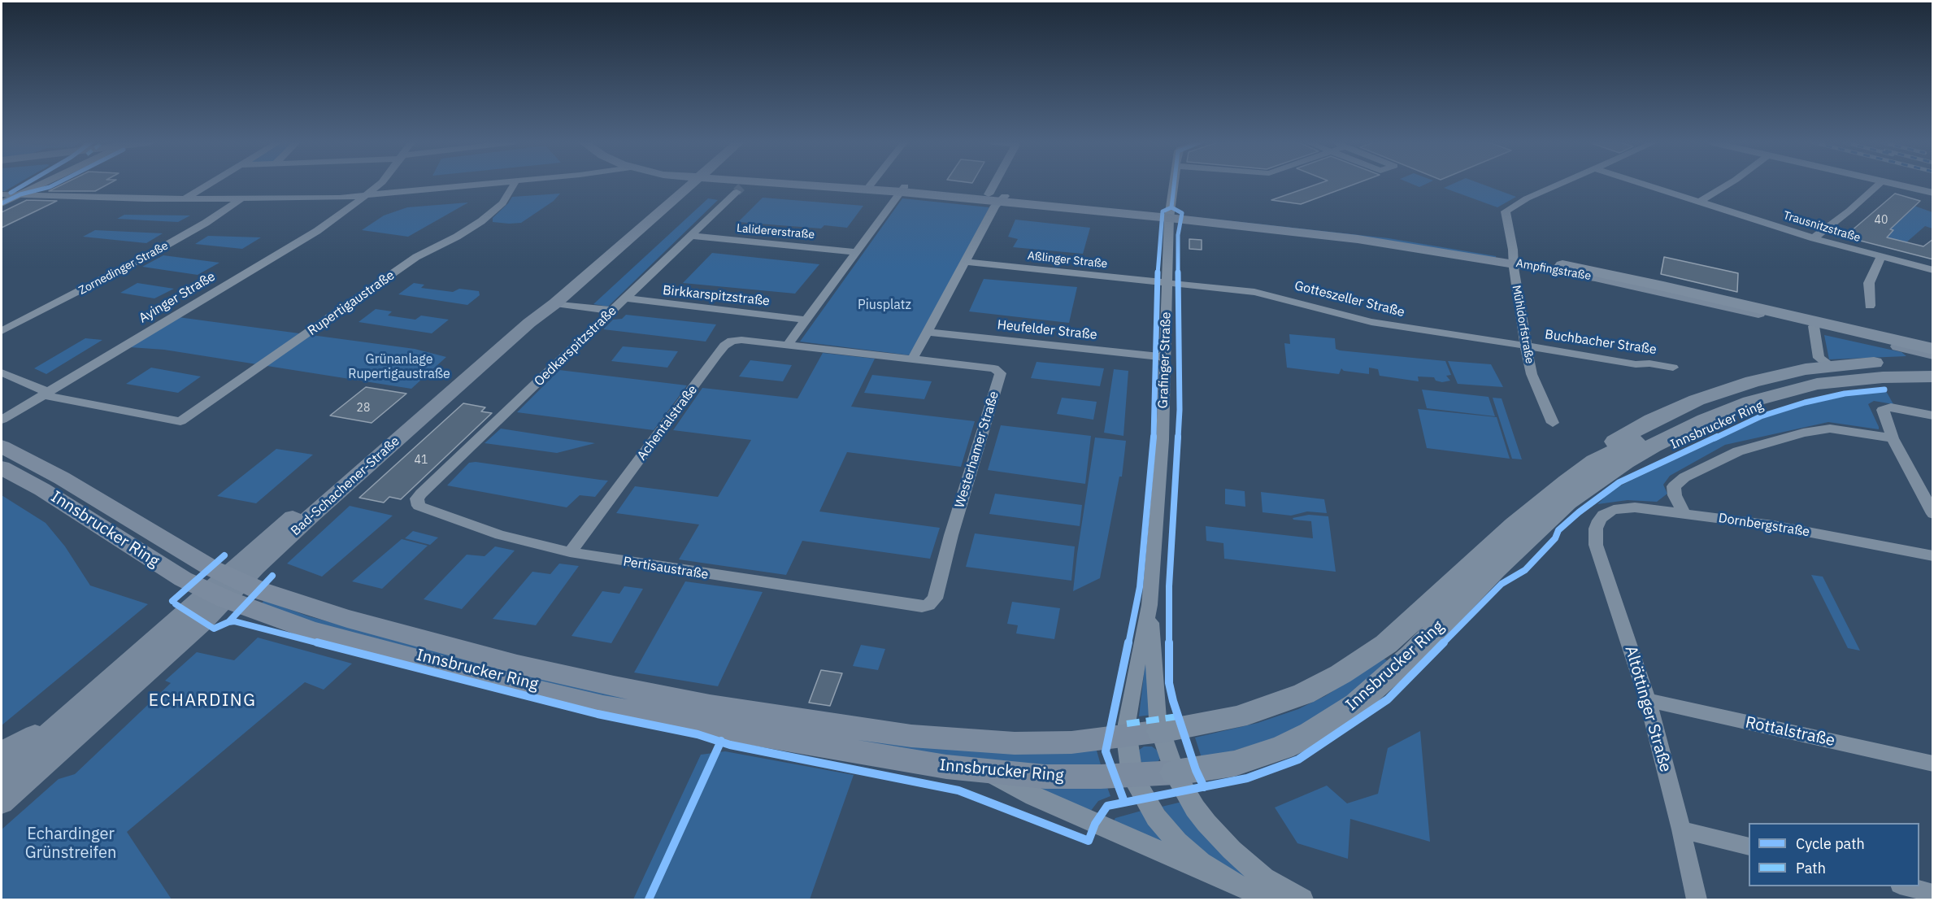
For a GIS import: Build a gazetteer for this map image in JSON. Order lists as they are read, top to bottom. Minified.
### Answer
{"streets":{"highway":["Innsbrucker Ring"],"main road":["Ampfingstraße","Bad-Schachener-Straße"],"street":["Trausnitzstraße","Lalidererstraße","Aßlinger Straße","Zornedinger Straße","Birkkarspitzstraße","Ayinger Straße","Gotteszeller Straße","Rupertigaustraße","Mühldorfstraße","Heufelder Straße","Buchbacher Straße","Oedkarspitzstraße","Grafinger Straße","Achentalstraße","Westerhamer Straße","Dornbergstraße","Pertisaustraße","Altöttinger Straße","Rottalstraße"]},"crossings":[["Lalidererstraße","Oedkarspitzstraße"],["Aßlinger Straße","Gotteszeller Straße"],["Aßlinger Straße","Grafinger Straße"],["Ampfingstraße","Mühldorfstraße"],["Ampfingstraße","Grafinger Straße"],["Birkkarspitzstraße","Oedkarspitzstraße"],["Ayinger Straße","Rupertigaustraße"],["Gotteszeller Straße","Mühldorfstraße"],["Gotteszeller Straße","Buchbacher Straße"],["Gotteszeller Straße","Grafinger Straße"],["Mühldorfstraße","Buchbacher Straße"],["Heufelder Straße","Grafinger Straße"],["Oedkarspitzstraße","Pertisaustraße"],["Grafinger Straße","Innsbrucker Ring"],["Achentalstraße","Pertisaustraße"],["Innsbrucker Ring","Bad-Schachener-Straße"],["Westerhamer Straße","Pertisaustraße"],["Dornbergstraße","Altöttinger Straße"],["Altöttinger Straße","Rottalstraße"]],"districts":["ECHARDING"],"parks":["Piusplatz","Grünanlage Rupertigaustraße","Echardinger Grünstreifen"],"house_numbers":["40","28","41"],"legend":["Cycle path","Path"]}
